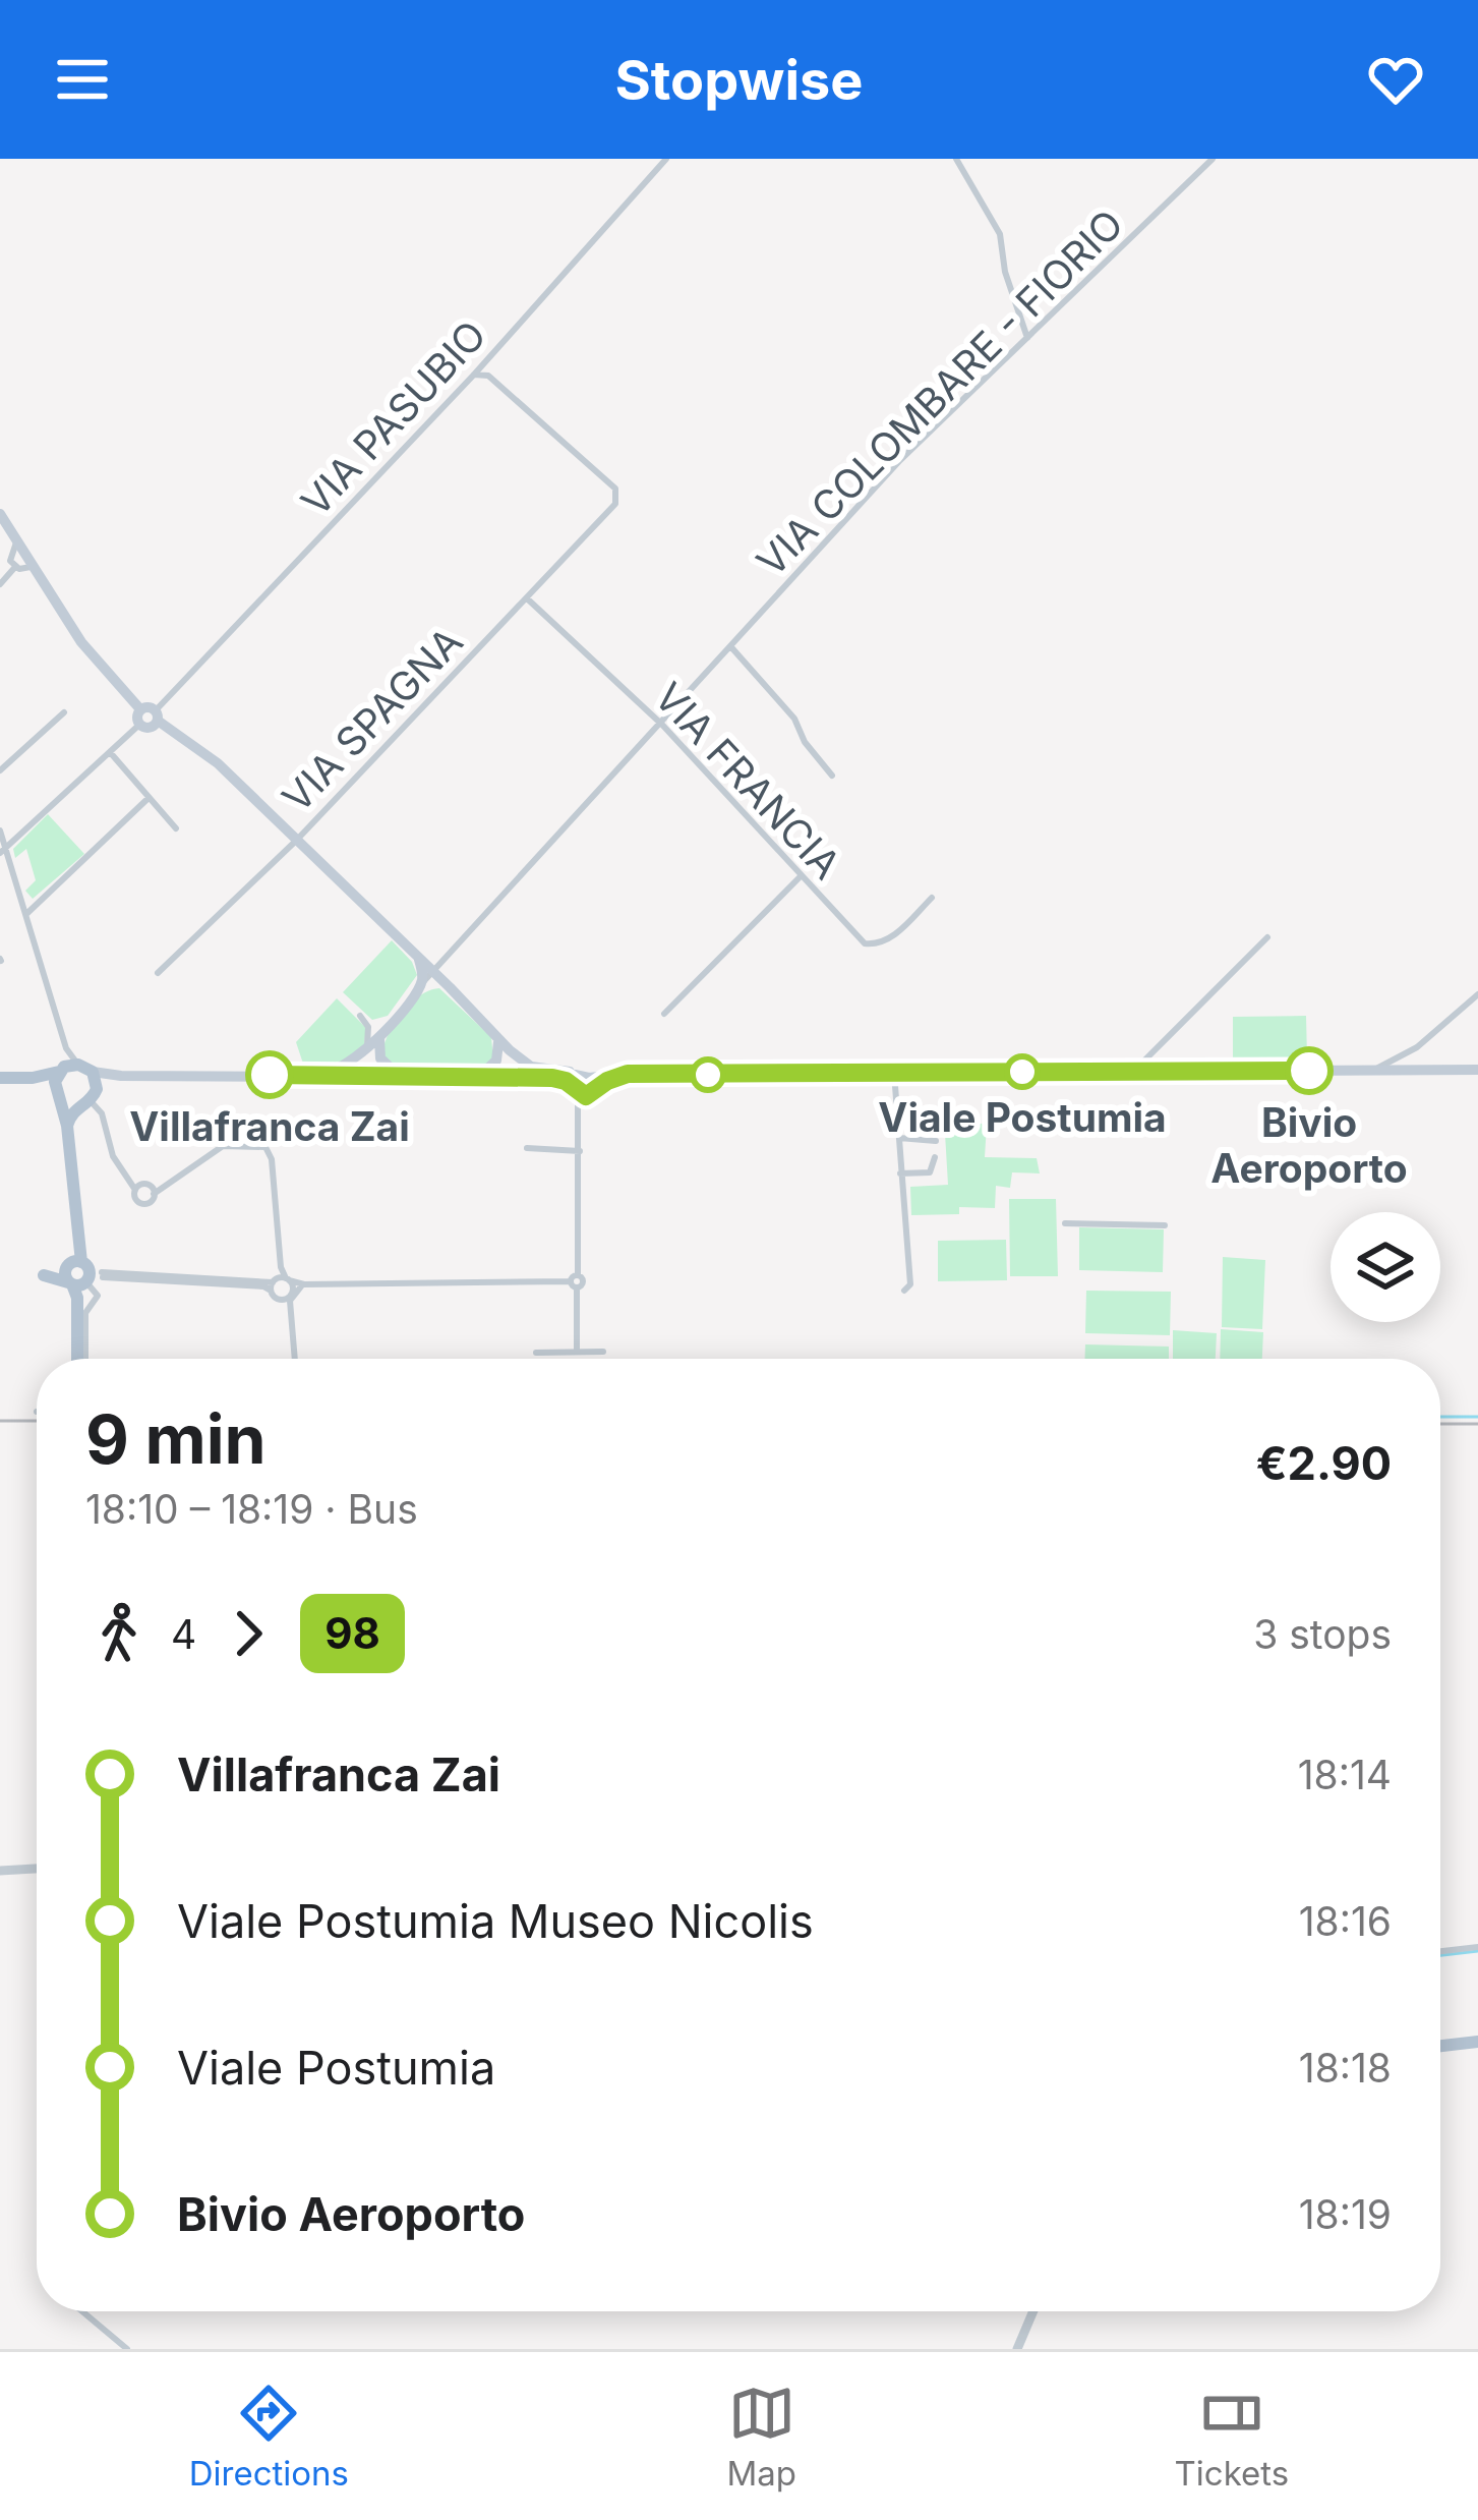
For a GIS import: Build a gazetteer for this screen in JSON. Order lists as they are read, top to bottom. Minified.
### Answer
{"streets":{"street":["VIA COLOMBARE - FIORIO","VIA PASUBIO","VIA SPAGNA","VIA FRANCIA"]},"crossings":[["VIA COLOMBARE - FIORIO","VIA FRANCIA"],["VIA PASUBIO","VIA SPAGNA"],["VIA SPAGNA","VIA FRANCIA"]],"places":["Bivio Aeroporto","Viale Postumia","Villafranca Zai"],"lines":["bus line 98"],"page":{"header":"Stopwise","heading":["9 min","18:10 – 18:19 · Bus","€2.90"],"legs":["4","98","3 stops"],"list":[{"name":"Villafranca Zai","value":"18:14"},{"name":"Viale Postumia Museo Nicolis","value":"18:16"},{"name":"Viale Postumia","value":"18:18"},{"name":"Bivio Aeroporto","value":"18:19"}],"tabs":["Directions","Map","Tickets"]}}
